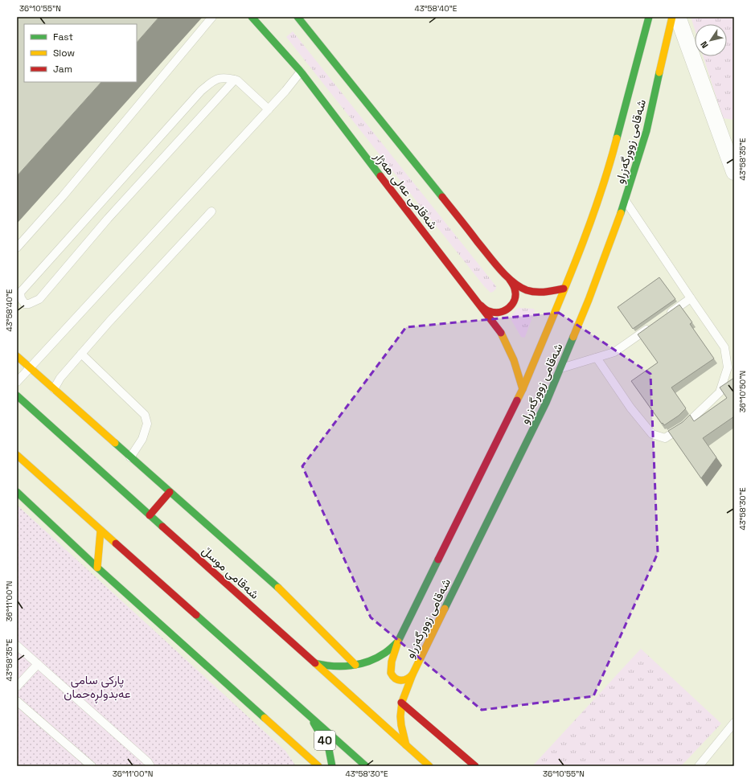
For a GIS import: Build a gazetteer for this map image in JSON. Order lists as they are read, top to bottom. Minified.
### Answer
{"streets":{"main road":["شەقامی زوورگەزراو","شەقامی عەلی هەژار","شەقامی موسڵ","40"]},"crossings":[["شەقامی زوورگەزراو","شەقامی عەلی هەژار"],["شەقامی زوورگەزراو","شەقامی موسڵ"]],"parks":["پارکی سامی عەبدولڕەحمان"],"legend":["Fast","Slow","Jam"],"north":"bottom left","coordinates":["36°10'55\"N","43°58'40\"E","43°58'35\"E","36°10'50\"N","43°58'30\"E","36°11'00\"N"]}
